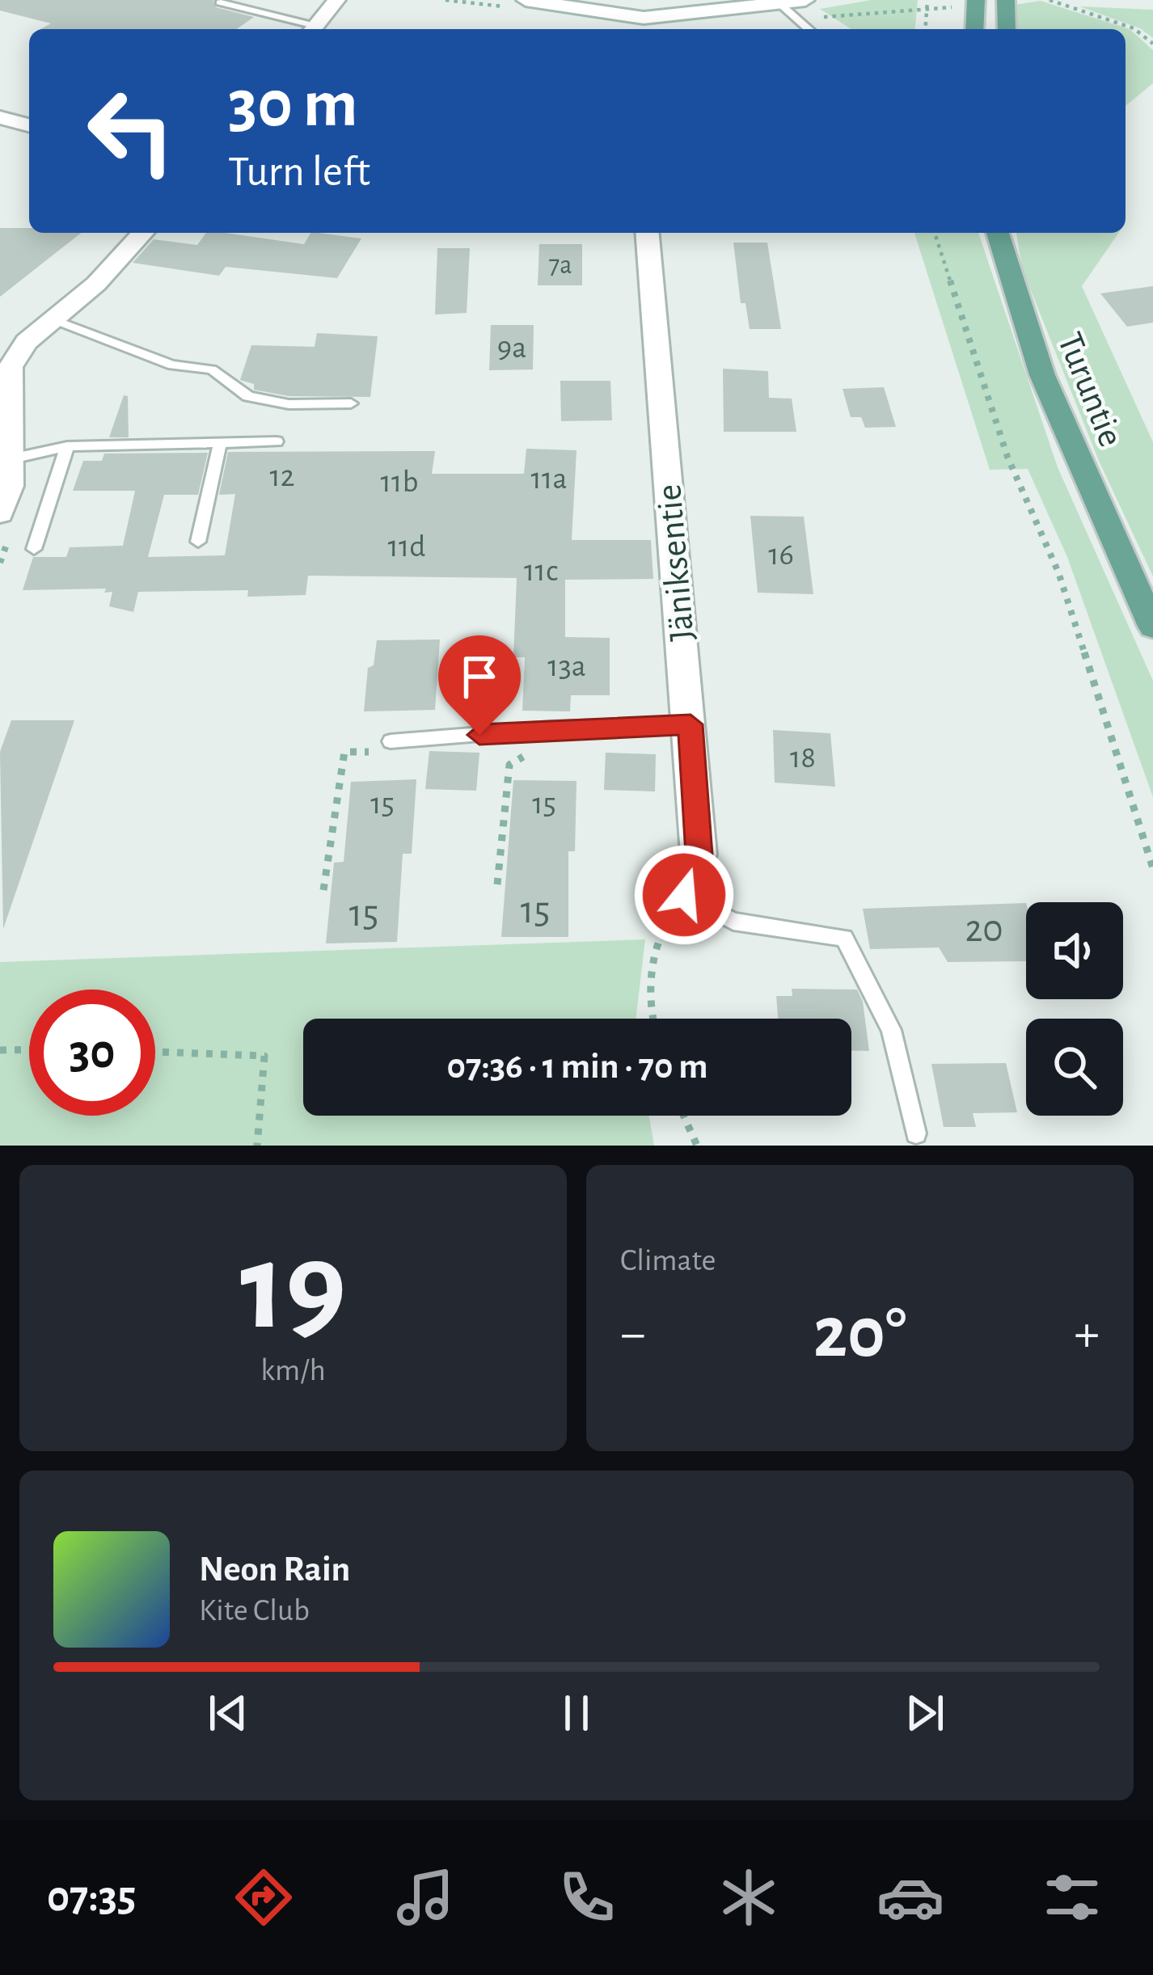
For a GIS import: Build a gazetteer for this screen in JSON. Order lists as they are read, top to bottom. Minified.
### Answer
{"streets":{"main road":["Turuntie"],"street":["Jäniksentie"]},"house_numbers":["7a","9a","12","11a","11b","11d","16","11c","13a","18","15","15","15","15","20"],"page":{"turn":["30 m","Turn left"],"limit":"30","trip":"07:36 · 1 min · 70 m","tile":[["19","km/h"],"Climate"],"heat":["−","20°","+"],"song":["Neon Rain","Kite Club"],"tabs":"07:35"}}
